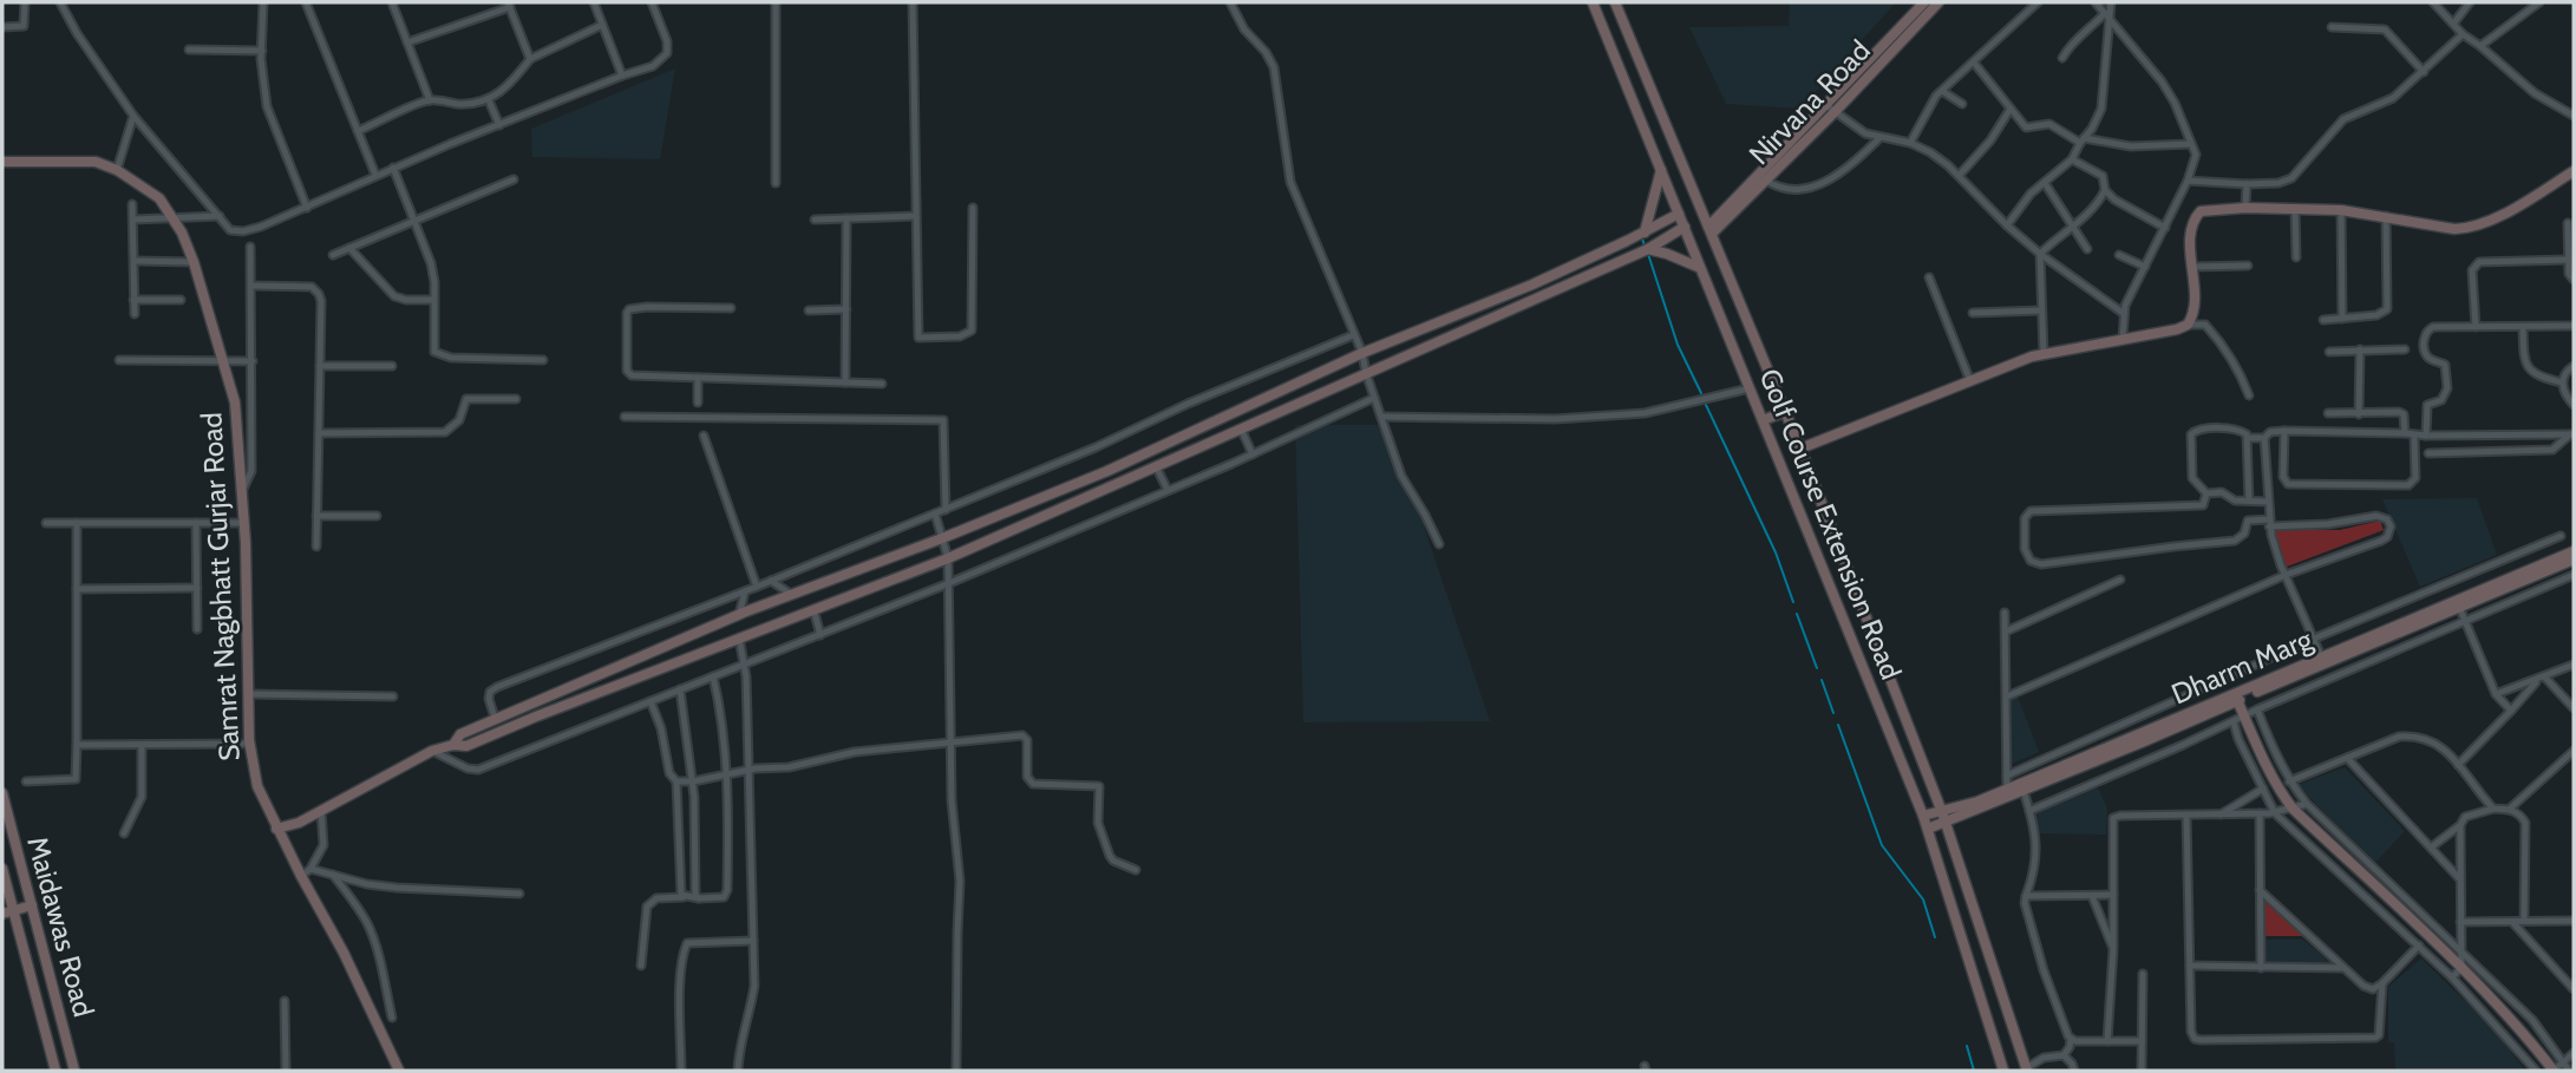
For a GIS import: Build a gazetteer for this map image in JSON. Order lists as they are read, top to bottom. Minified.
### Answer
{"streets":{"street":["Nirvana Road","Golf Course Extension Road","Samrat Nagbhatt Gurjar Road","Dharm Marg","Maidawas Road"]},"crossings":[["Nirvana Road","Golf Course Extension Road"],["Golf Course Extension Road","Dharm Marg"]]}
